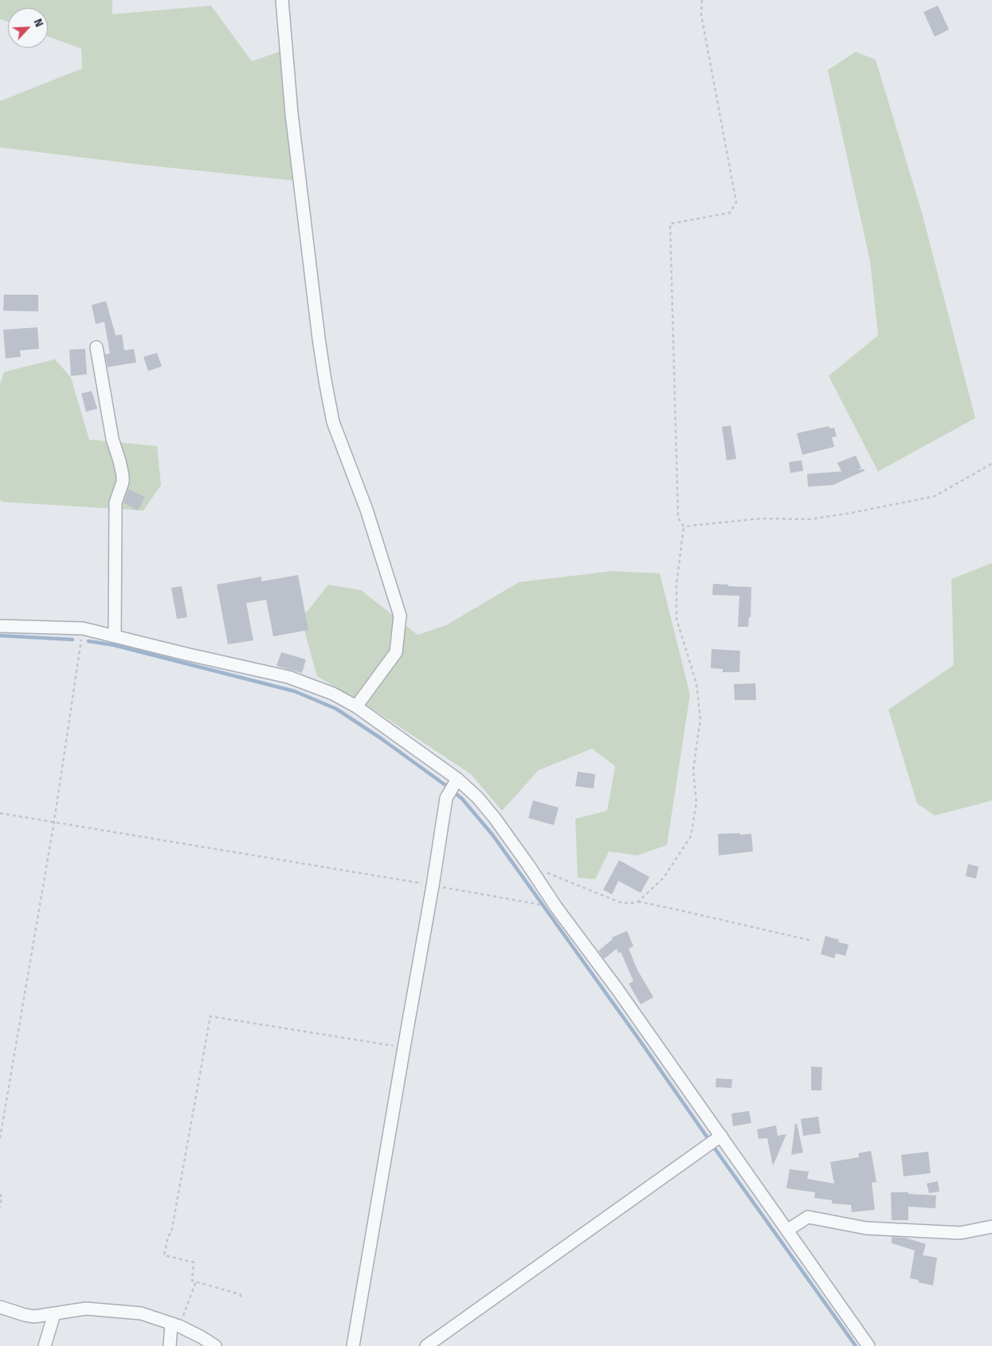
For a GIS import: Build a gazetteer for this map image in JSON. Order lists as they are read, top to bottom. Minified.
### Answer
{"north":"top right"}
